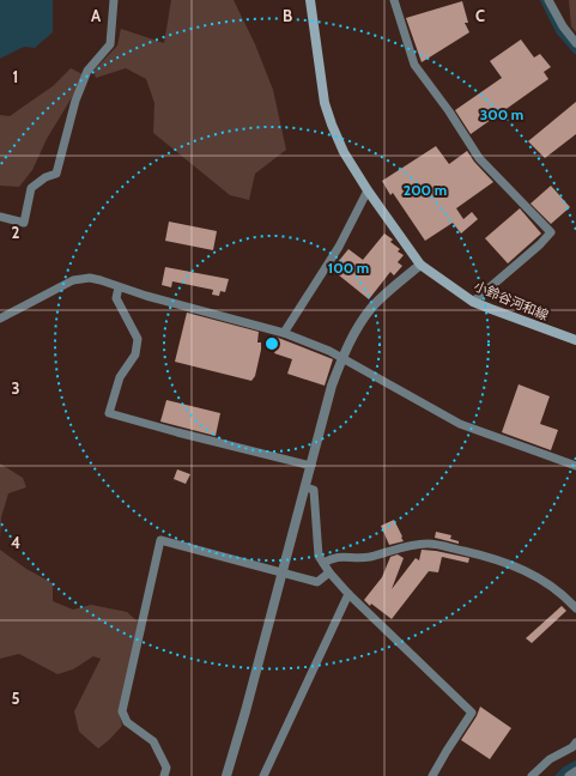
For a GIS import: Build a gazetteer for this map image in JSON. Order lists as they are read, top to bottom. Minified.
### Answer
{"streets":{"main road":["小鈴谷河和線"]},"grid":{"columns":["A","B","C"],"rows":["1","2","3","4","5"]},"rings":["300 m","200 m","100 m"]}
